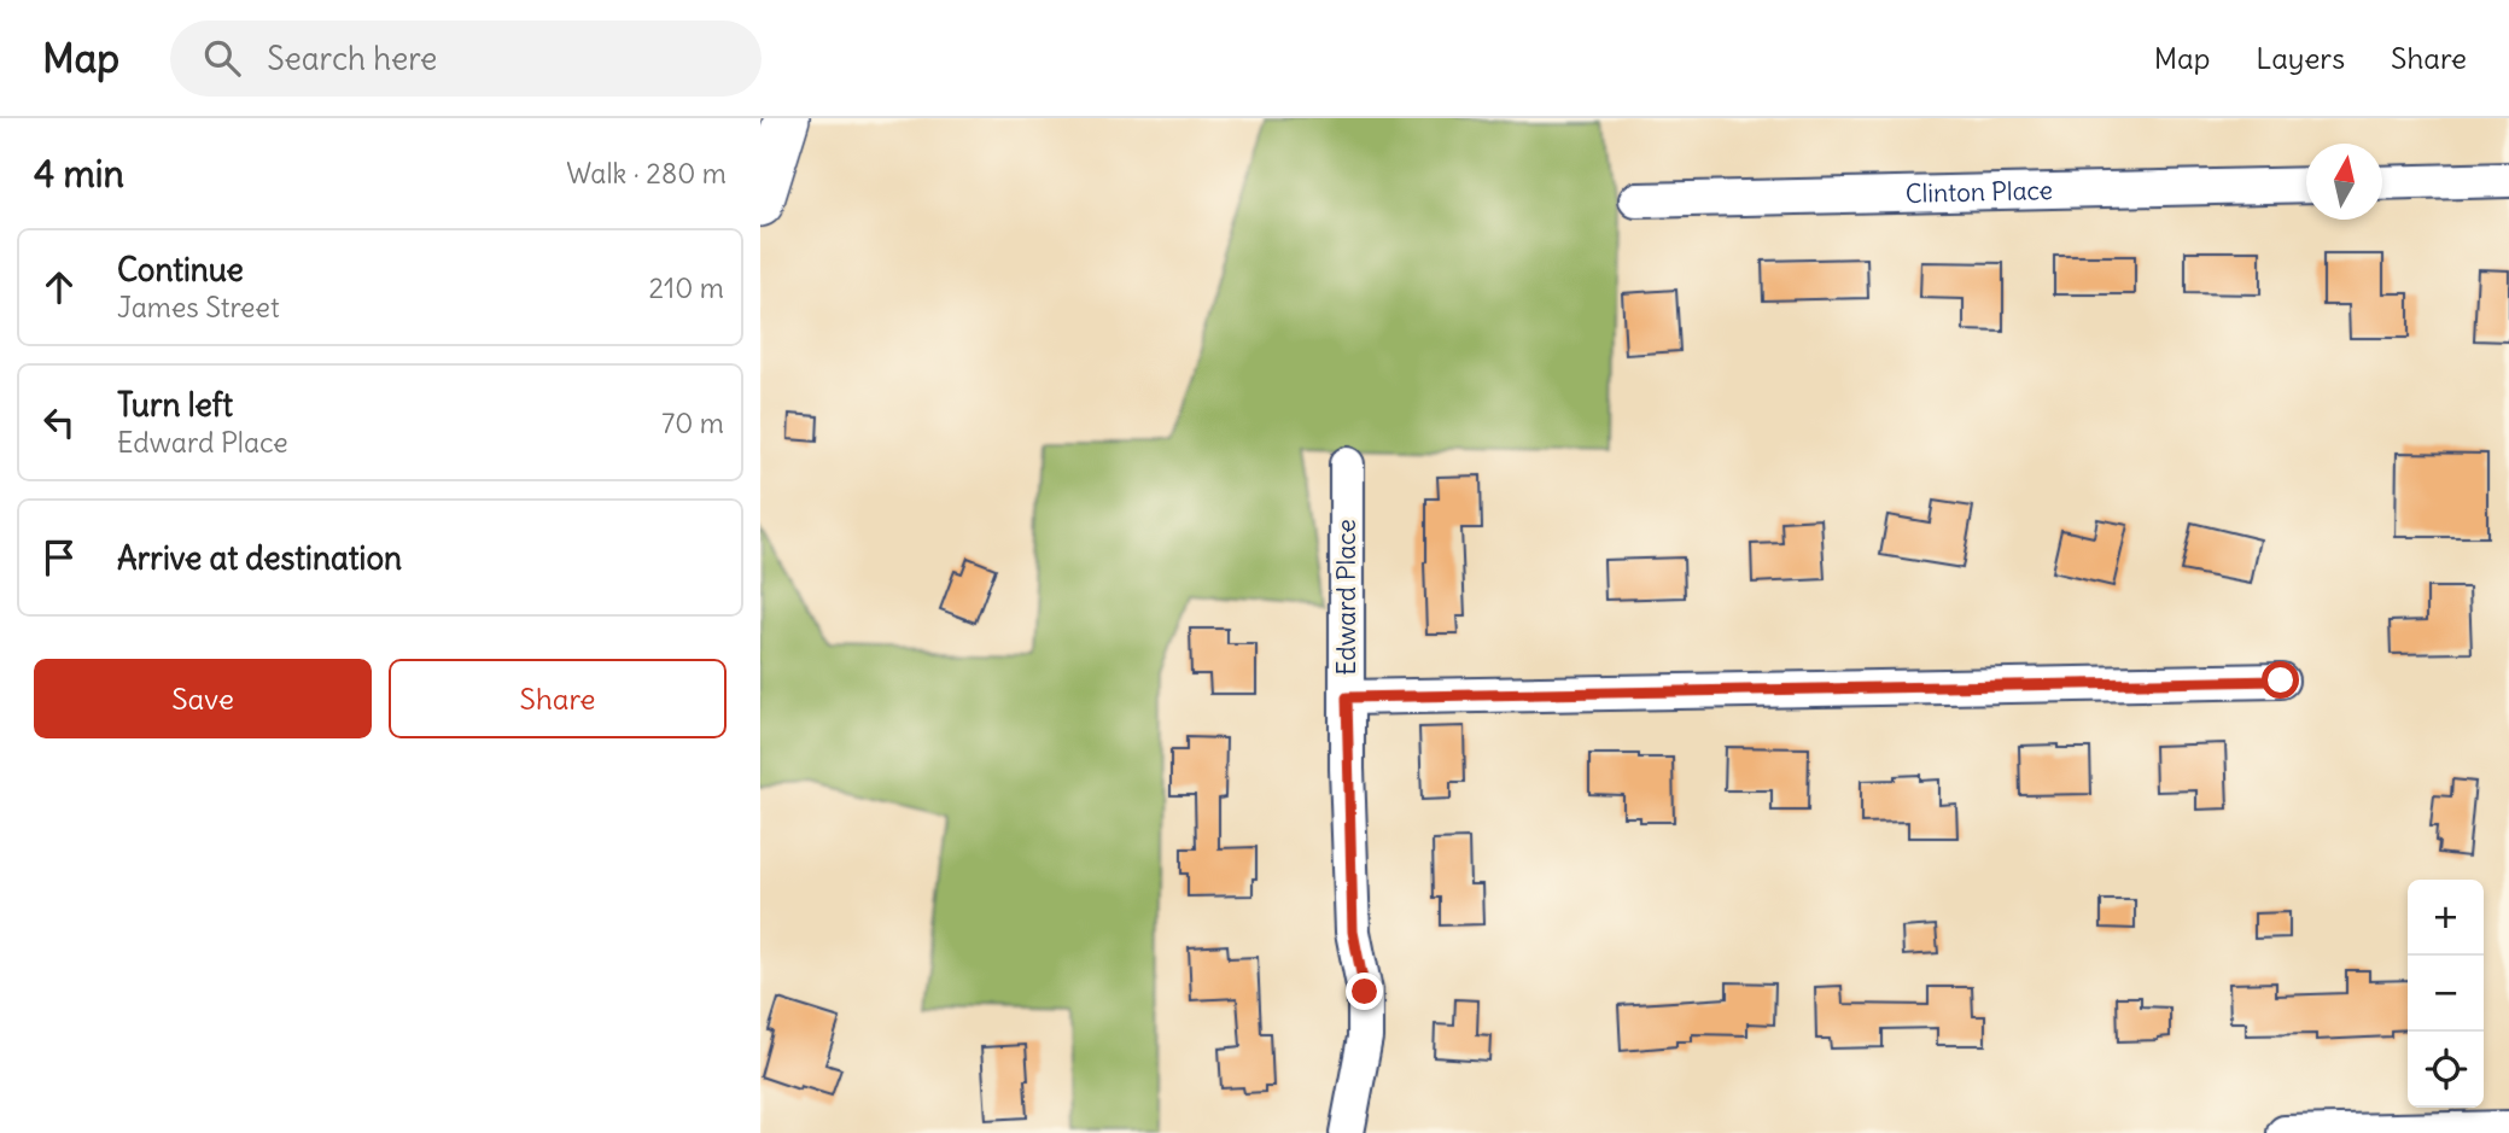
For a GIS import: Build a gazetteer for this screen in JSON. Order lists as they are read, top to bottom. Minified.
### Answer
{"streets":{"street":["Clinton Place","Edward Place"]},"north":"top","page":{"header":"Map","search":"Search here","nav":["Map","Layers","Share"],"heading":["4 min","Walk · 280 m"],"list":[["Continue","James Street","210 m"],["Turn left","Edward Place","70 m"],"Arrive at destination"],"buttons":["Save","Share"],"map_buttons":["+","−"]}}
